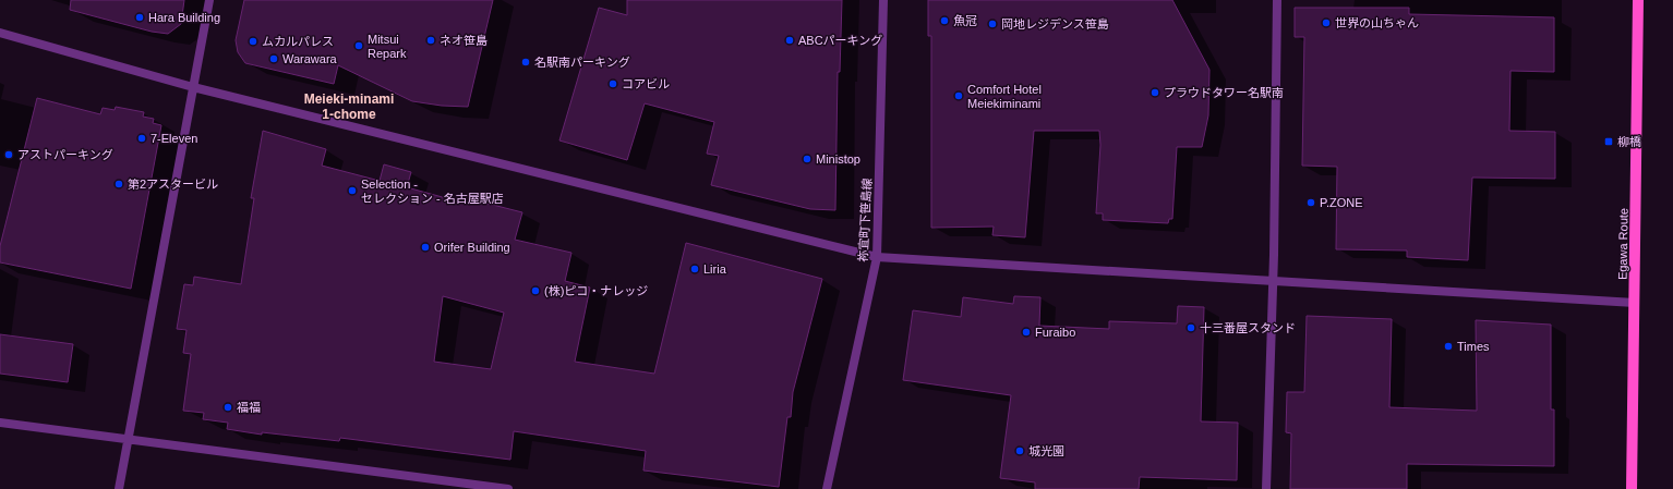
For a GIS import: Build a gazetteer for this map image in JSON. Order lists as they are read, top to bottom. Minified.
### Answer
{"streets":{"main road":["Egawa Route"],"street":["祢宜町下笹島線"]},"districts":["Meieki-minami 1-chome"],"places":{"other":["Hara Building","魚冠","世界の山ちゃん","岡地レジデンス笹島","ネオ笹島","ABCパーキング","ムカルパレス","Mitsui Repark","Warawara","名駅南パーキング","コアビル","プラウドタワー名駅南","Comfort Hotel Meiekiminami","7-Eleven","アストパーキング","Ministop","第2アスタービル","Selection - セレクション - 名古屋駅店","P.ZONE","Orifer Building","Liria","(株)ピコ・ナレッジ","十三番屋スタンド","Furaibo","Times","福福","城光園"],"transit":["柳橋"]}}
